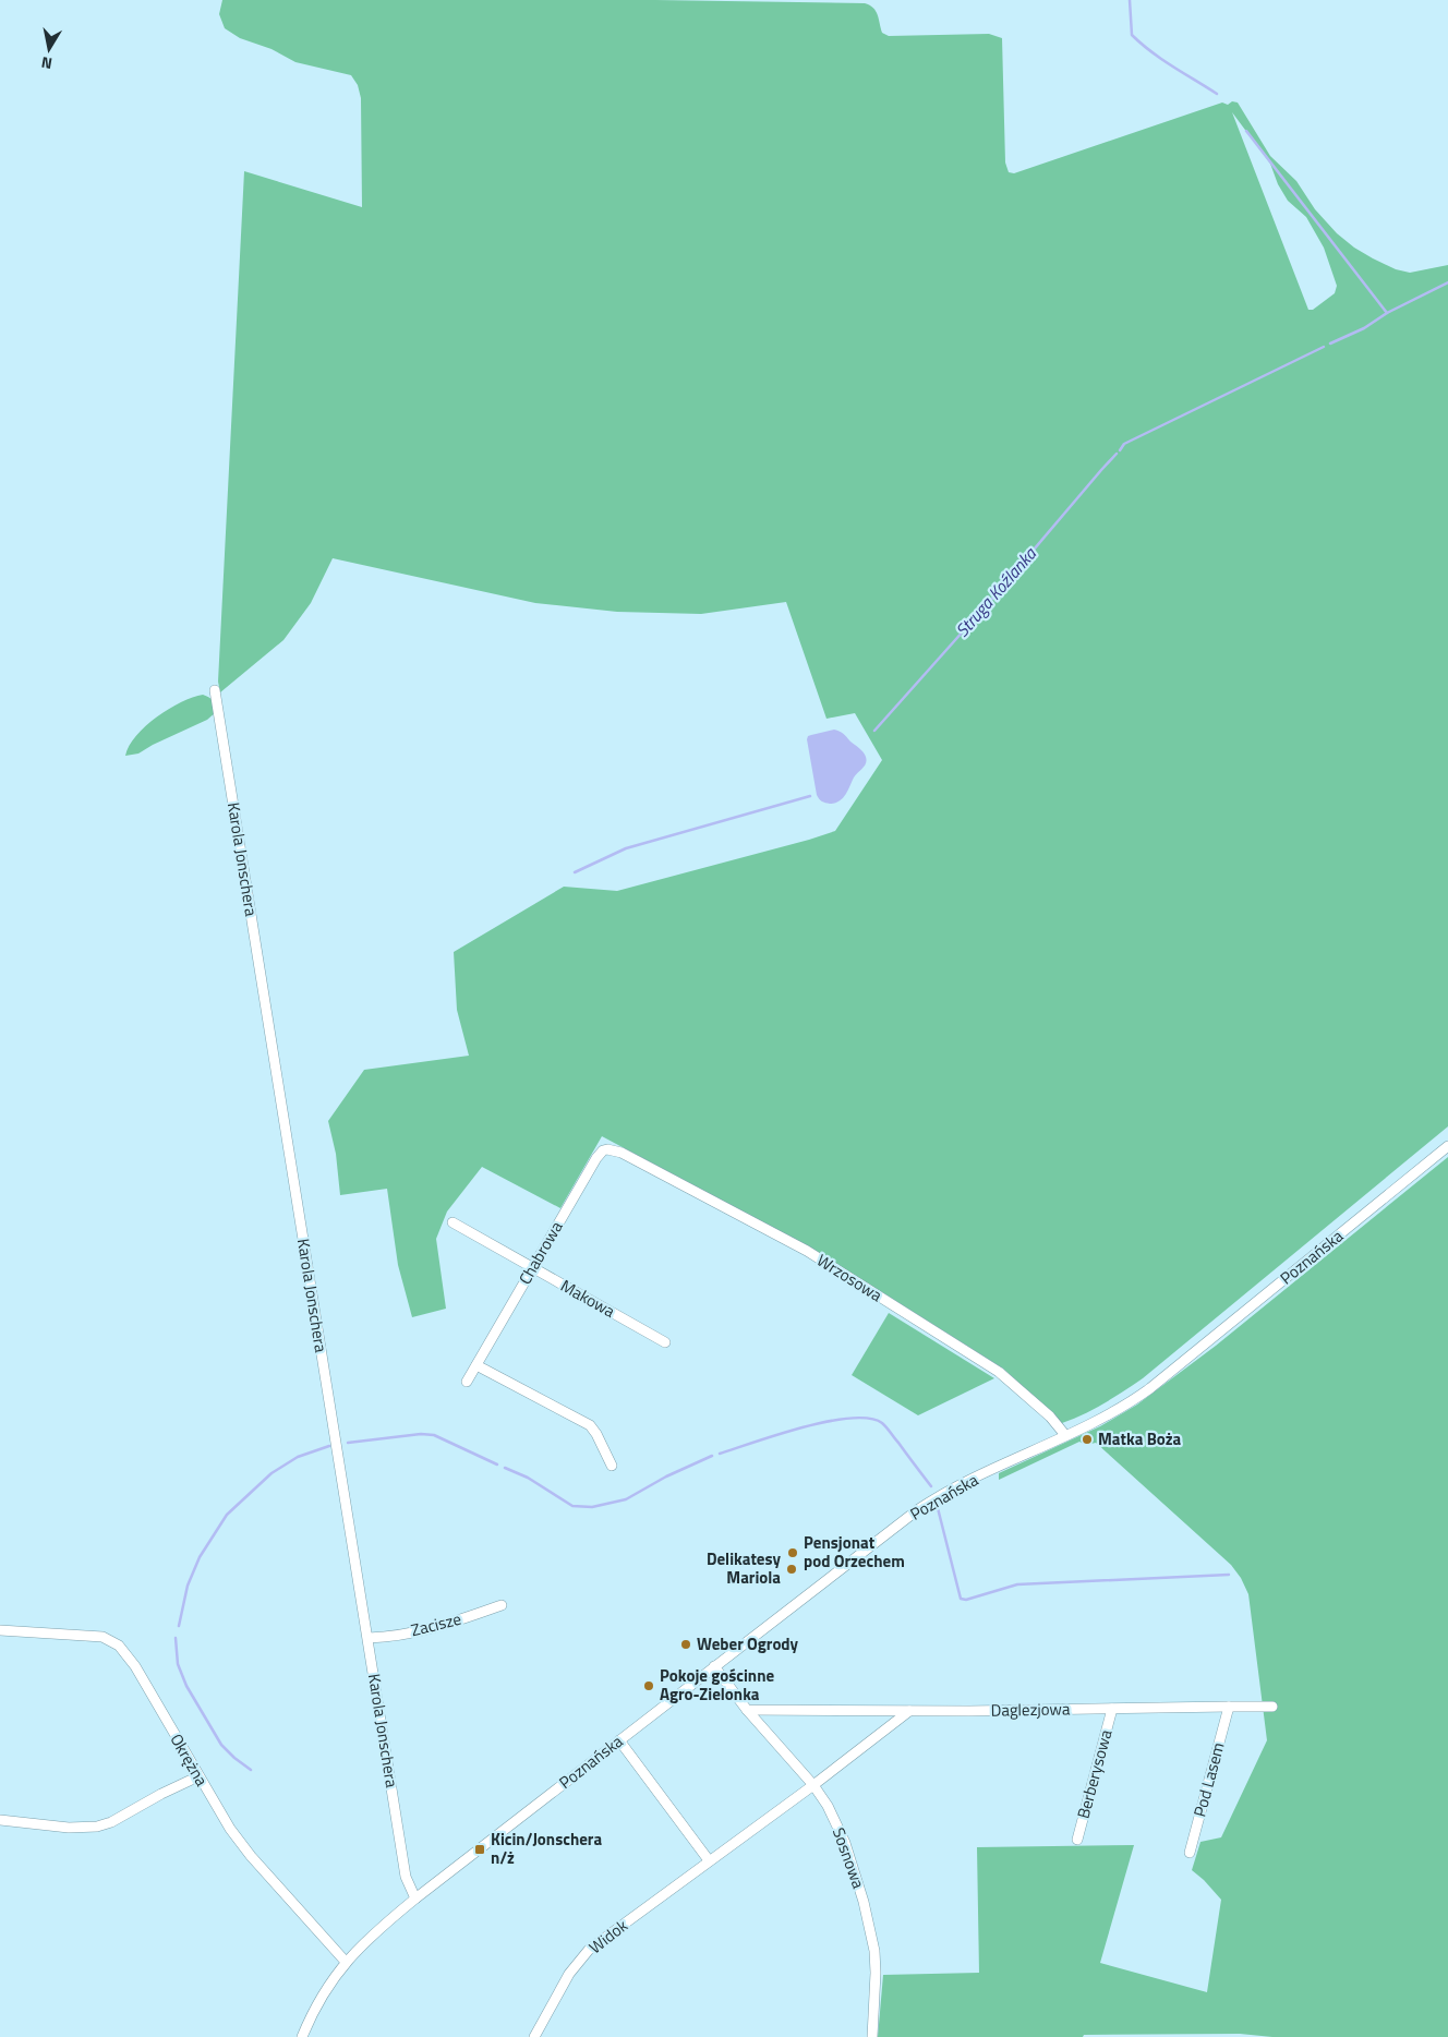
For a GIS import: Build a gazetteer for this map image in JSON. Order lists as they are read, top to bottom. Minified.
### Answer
{"streets":{"street":["Karola Jonschera","Chabrowa","Poznańska","Wrzosowa","Makowa","Zacisze","Daglezjowa","Okrężna","Berberysowa","Pod Lasem","Sosnowa","Widok"]},"crossings":[["Karola Jonschera","Poznańska"],["Karola Jonschera","Zacisze"],["Chabrowa","Wrzosowa"],["Chabrowa","Makowa"],["Poznańska","Wrzosowa"],["Poznańska","Okrężna"],["Poznańska","Sosnowa"],["Daglezjowa","Berberysowa"],["Daglezjowa","Pod Lasem"],["Daglezjowa","Sosnowa"],["Sosnowa","Widok"]],"water":["Struga Koźlanka"],"places":{"other":["Matka Boża","Pensjonat pod Orzechem","Delikatesy Mariola","Weber Ogrody","Pokoje gościnne Agro-Zielonka"],"transit":["Kicin/Jonschera n/ż"]},"north":"bottom"}
